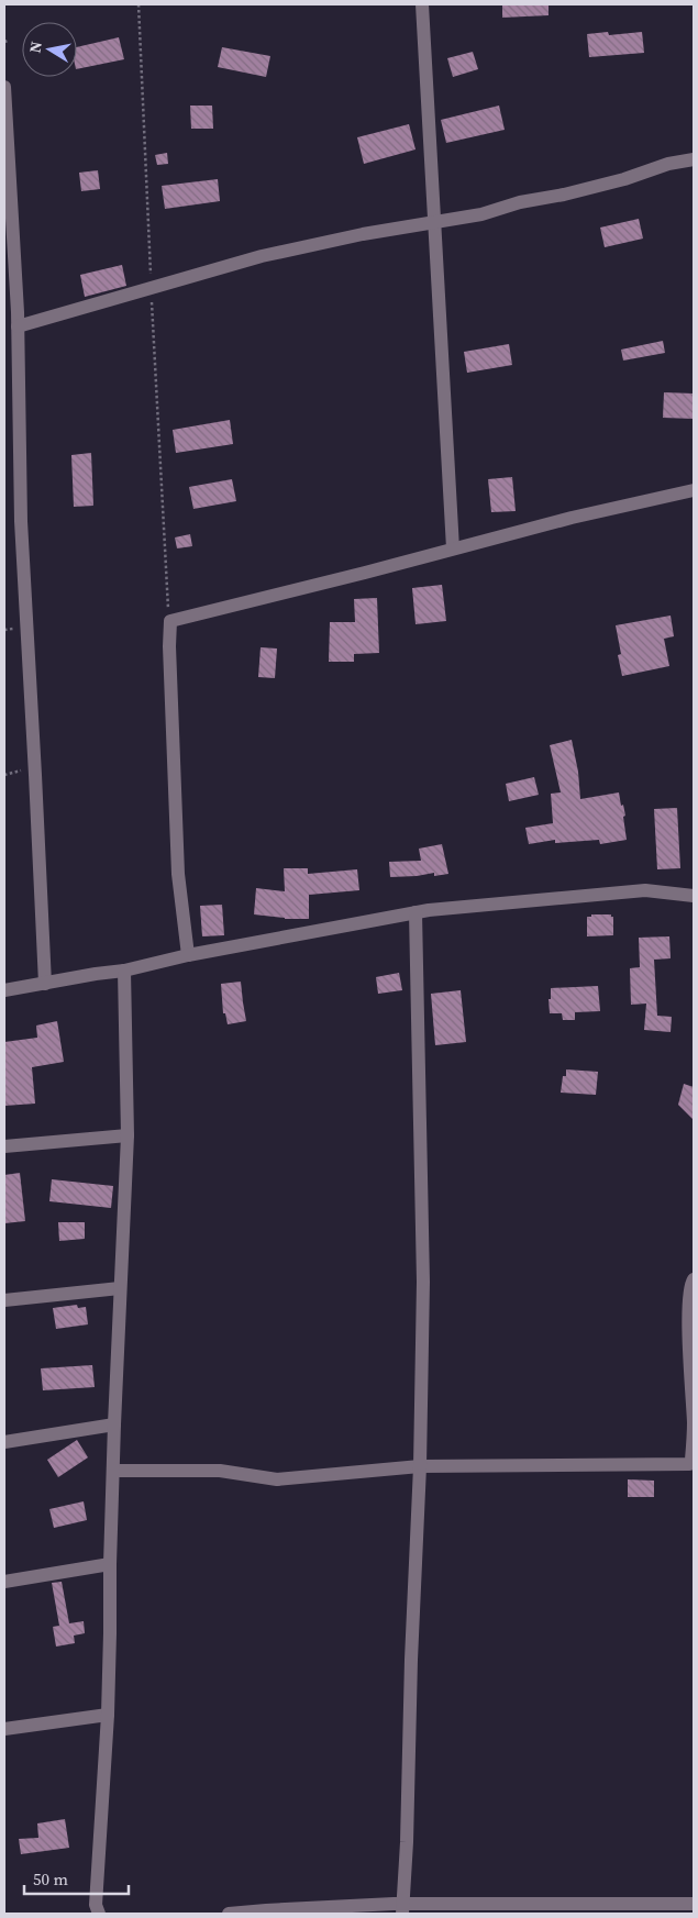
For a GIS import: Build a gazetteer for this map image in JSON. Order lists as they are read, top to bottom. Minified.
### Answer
{"scale_bar":"50 m","north":"left"}
